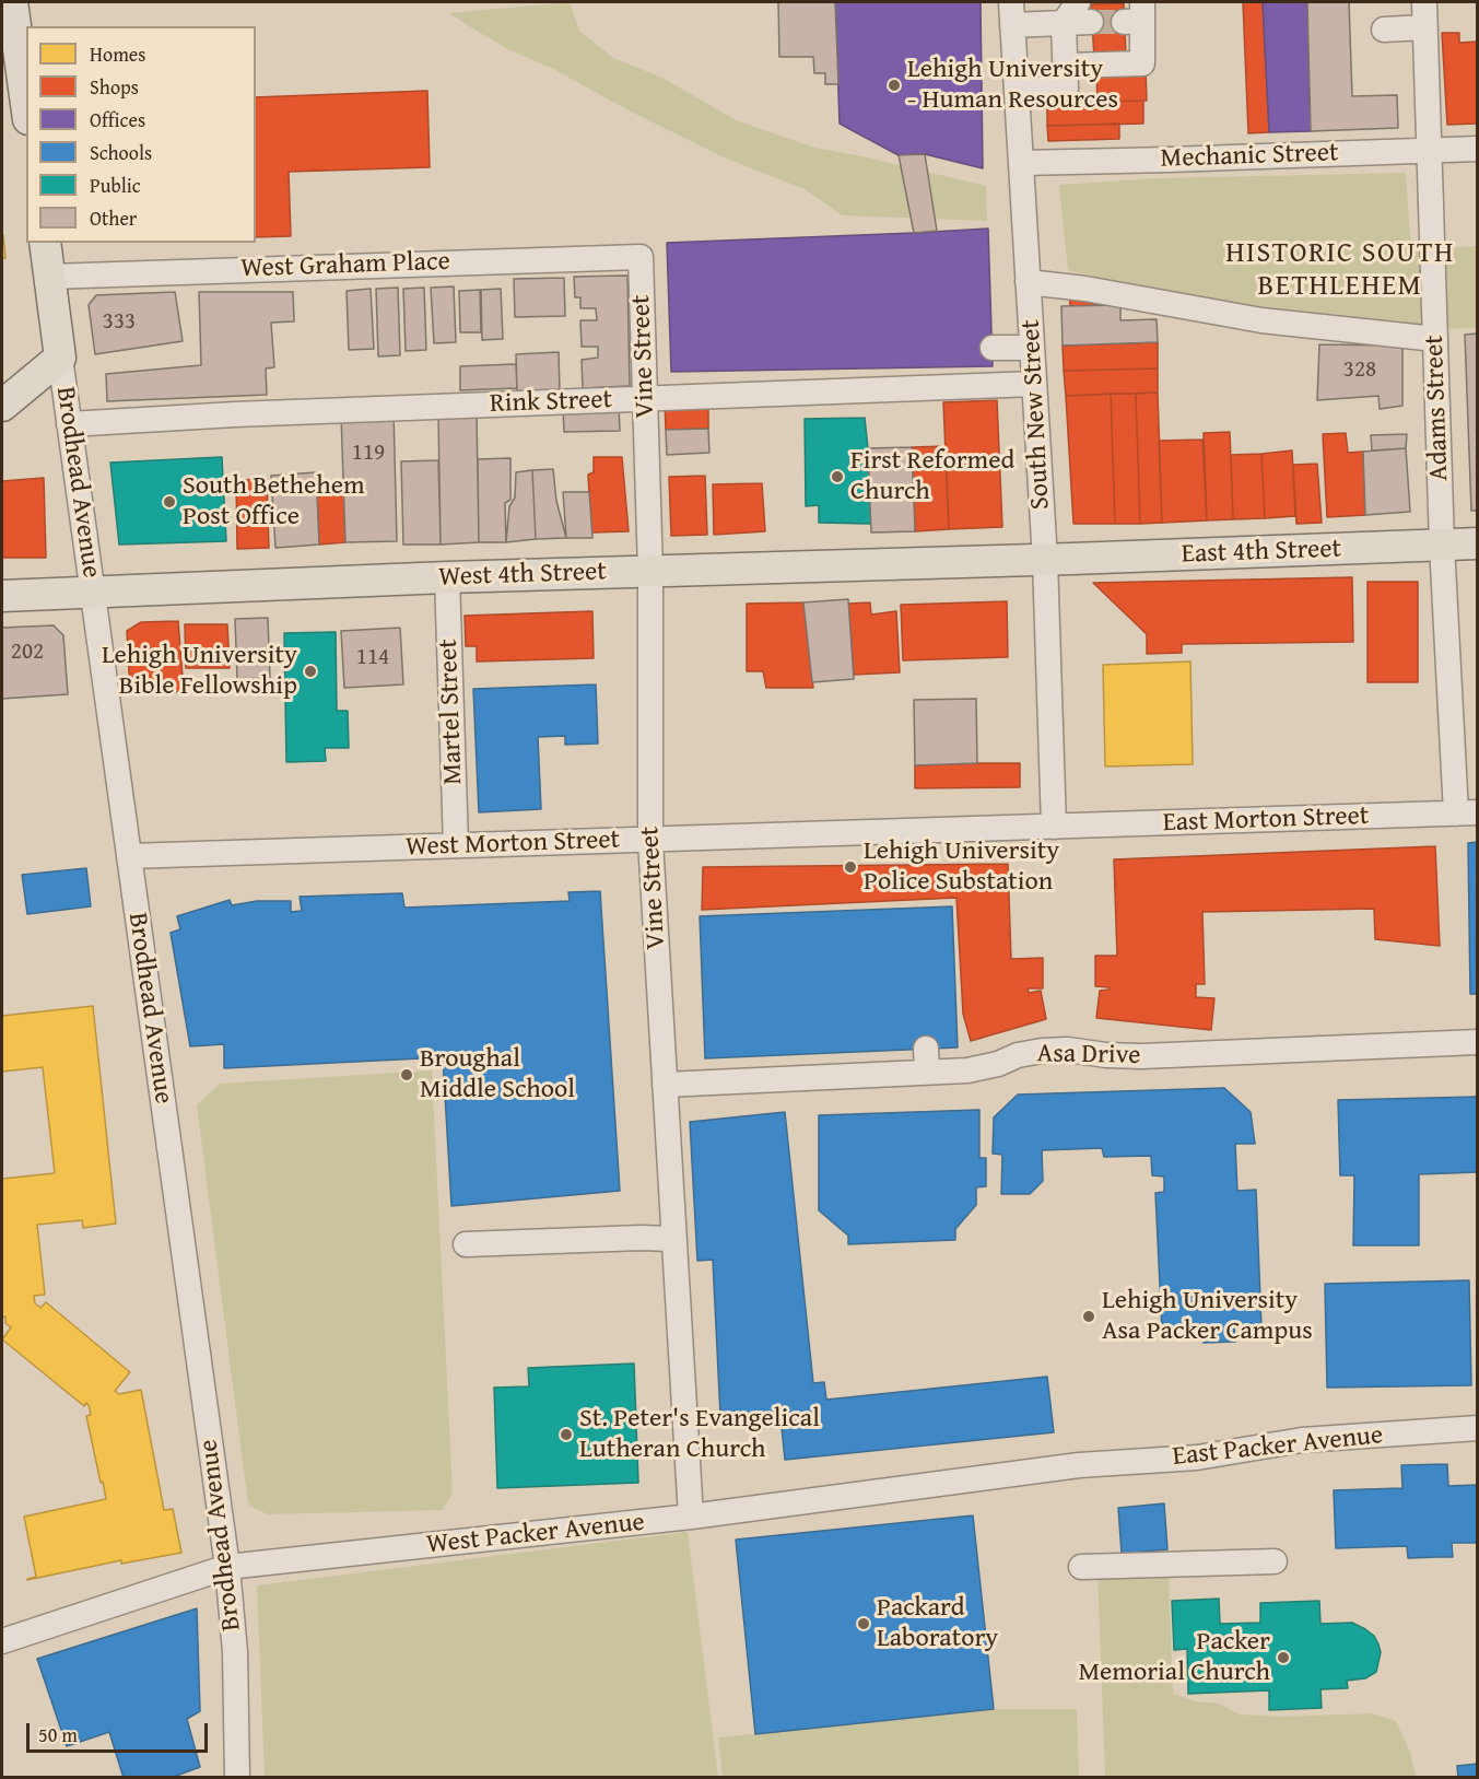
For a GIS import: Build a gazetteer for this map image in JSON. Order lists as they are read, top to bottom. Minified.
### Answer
{"streets":{"main road":["Brodhead Avenue","East 4th Street","West 4th Street"],"street":["Mechanic Street","West Graham Place","Vine Street","Rink Street","Adams Street","South New Street","Martel Street","East Morton Street","West Morton Street","Asa Drive","East Packer Avenue","West Packer Avenue"]},"crossings":[["Mechanic Street","Adams Street"],["Mechanic Street","South New Street"],["West Graham Place","Vine Street"],["West Graham Place","Brodhead Avenue"],["Vine Street","Rink Street"],["Vine Street","West 4th Street"],["Vine Street","West Morton Street"],["Vine Street","Asa Drive"],["Vine Street","West Packer Avenue"],["Rink Street","South New Street"],["Rink Street","Brodhead Avenue"],["Adams Street","East 4th Street"],["Adams Street","East Morton Street"],["South New Street","East 4th Street"],["South New Street","West 4th Street"],["South New Street","East Morton Street"],["South New Street","West Morton Street"],["Brodhead Avenue","West 4th Street"],["Brodhead Avenue","West Morton Street"],["Brodhead Avenue","West Packer Avenue"],["East 4th Street","West 4th Street"],["West 4th Street","Martel Street"],["Martel Street","West Morton Street"],["East Morton Street","West Morton Street"],["East Packer Avenue","West Packer Avenue"]],"districts":["HISTORIC SOUTH BETHLEHEM"],"places":["Lehigh University - Human Resources","First Reformed Church","South Bethehem Post Office","Lehigh University Bible Fellowship","Lehigh University Police Substation","Broughal Middle School","Lehigh University Asa Packer Campus","St. Peter's Evangelical Lutheran Church","Packard Laboratory","Packer Memorial Church"],"house_numbers":["333","328","119","202","114"],"legend":["Homes","Shops","Offices","Schools","Public","Other"],"scale_bar":"50 m"}
